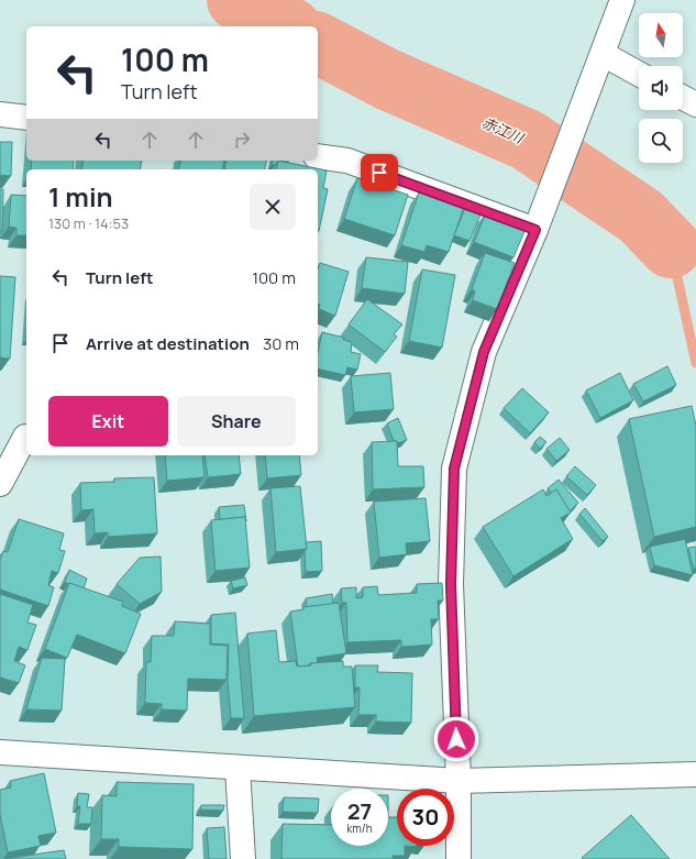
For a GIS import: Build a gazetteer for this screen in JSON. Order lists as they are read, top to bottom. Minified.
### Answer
{"water":["赤江川"],"north":"top","page":{"turn":["100 m","Turn left"],"heading":["1 min","130 m · 14:53"],"list":[{"name":"Turn left","value":"100 m"},{"name":"Arrive at destination","value":"30 m"}],"buttons":["Exit","Share"],"speed":"27 km/h","limit":"30"}}
